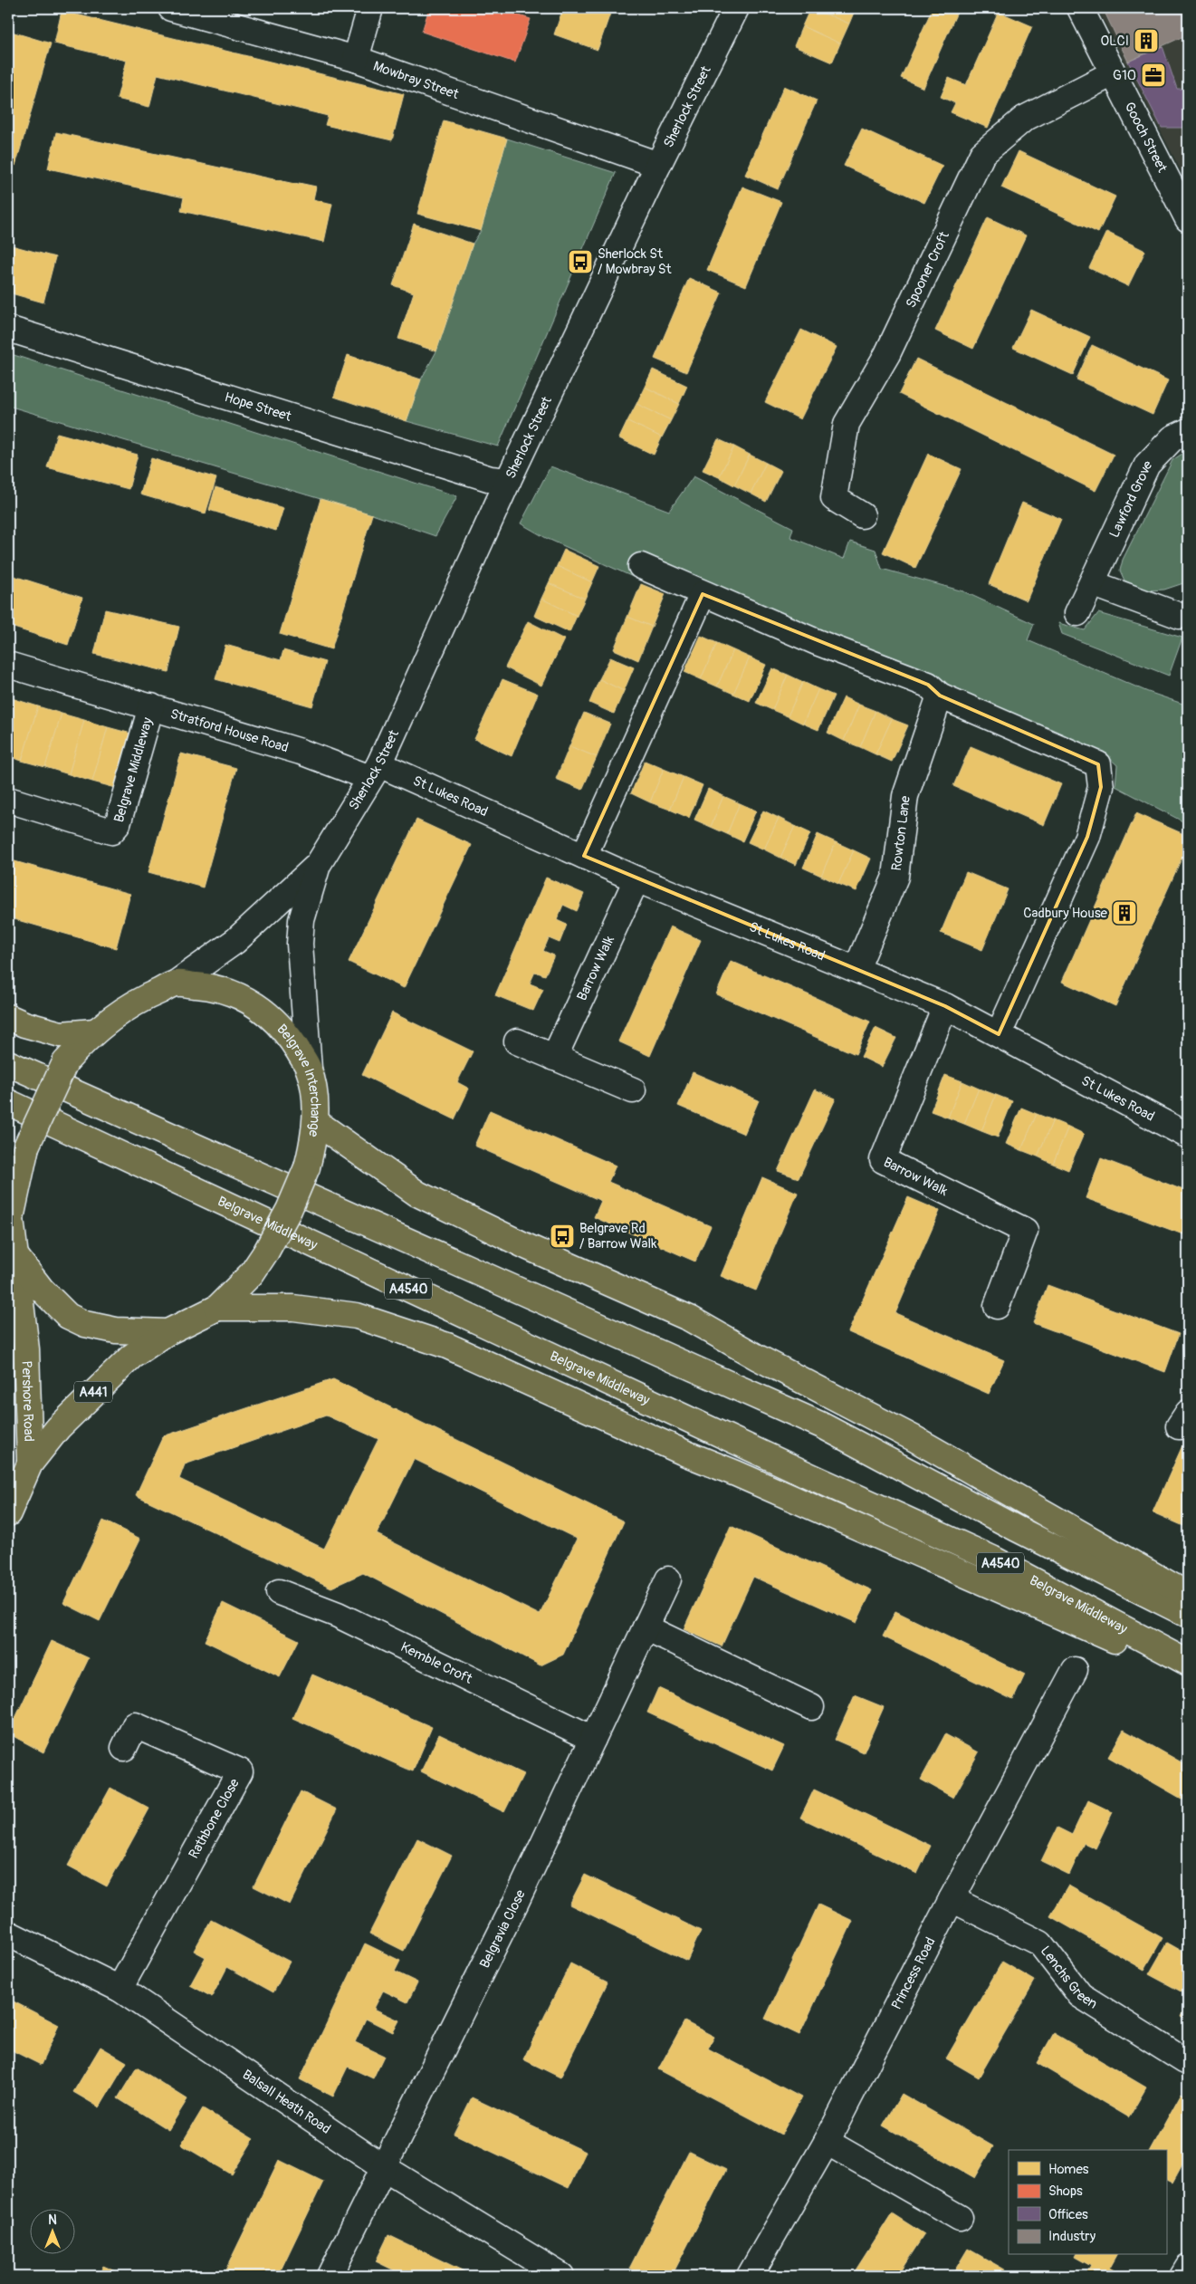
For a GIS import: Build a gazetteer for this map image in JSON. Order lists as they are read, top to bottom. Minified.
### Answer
{"streets":{"main road":["Belgrave Middleway","Belgrave Interchange","A4540","A441","Pershore Road"],"street":["Mowbray Street","Sherlock Street","Gooch Street","Spooner Croft","Hope Street","Lawford Grove","Stratford House Road","St Lukes Road","Rowton Lane","Barrow Walk","Kemble Croft","Rathbone Close","Belgravia Close","Princess Road","Lenchs Green","Balsall Heath Road"]},"crossings":[["Mowbray Street","Sherlock Street"],["Sherlock Street","Hope Street"],["Sherlock Street","Stratford House Road"],["Sherlock Street","St Lukes Road"],["Sherlock Street","Belgrave Interchange"],["Gooch Street","Spooner Croft"],["Stratford House Road","Belgrave Middleway"],["Stratford House Road","St Lukes Road"],["St Lukes Road","Rowton Lane"],["St Lukes Road","Barrow Walk"],["Belgrave Interchange","Pershore Road"],["Kemble Croft","Belgravia Close"],["Rathbone Close","Balsall Heath Road"],["Belgravia Close","Balsall Heath Road"],["Princess Road","Lenchs Green"]],"places":{"building":["OLCI","Cadbury House"],"office":["G10"],"bus stop":["Sherlock St / Mowbray St","Belgrave Rd / Barrow Walk"]},"legend":["Homes","Shops","Offices","Industry"],"north":"top"}
